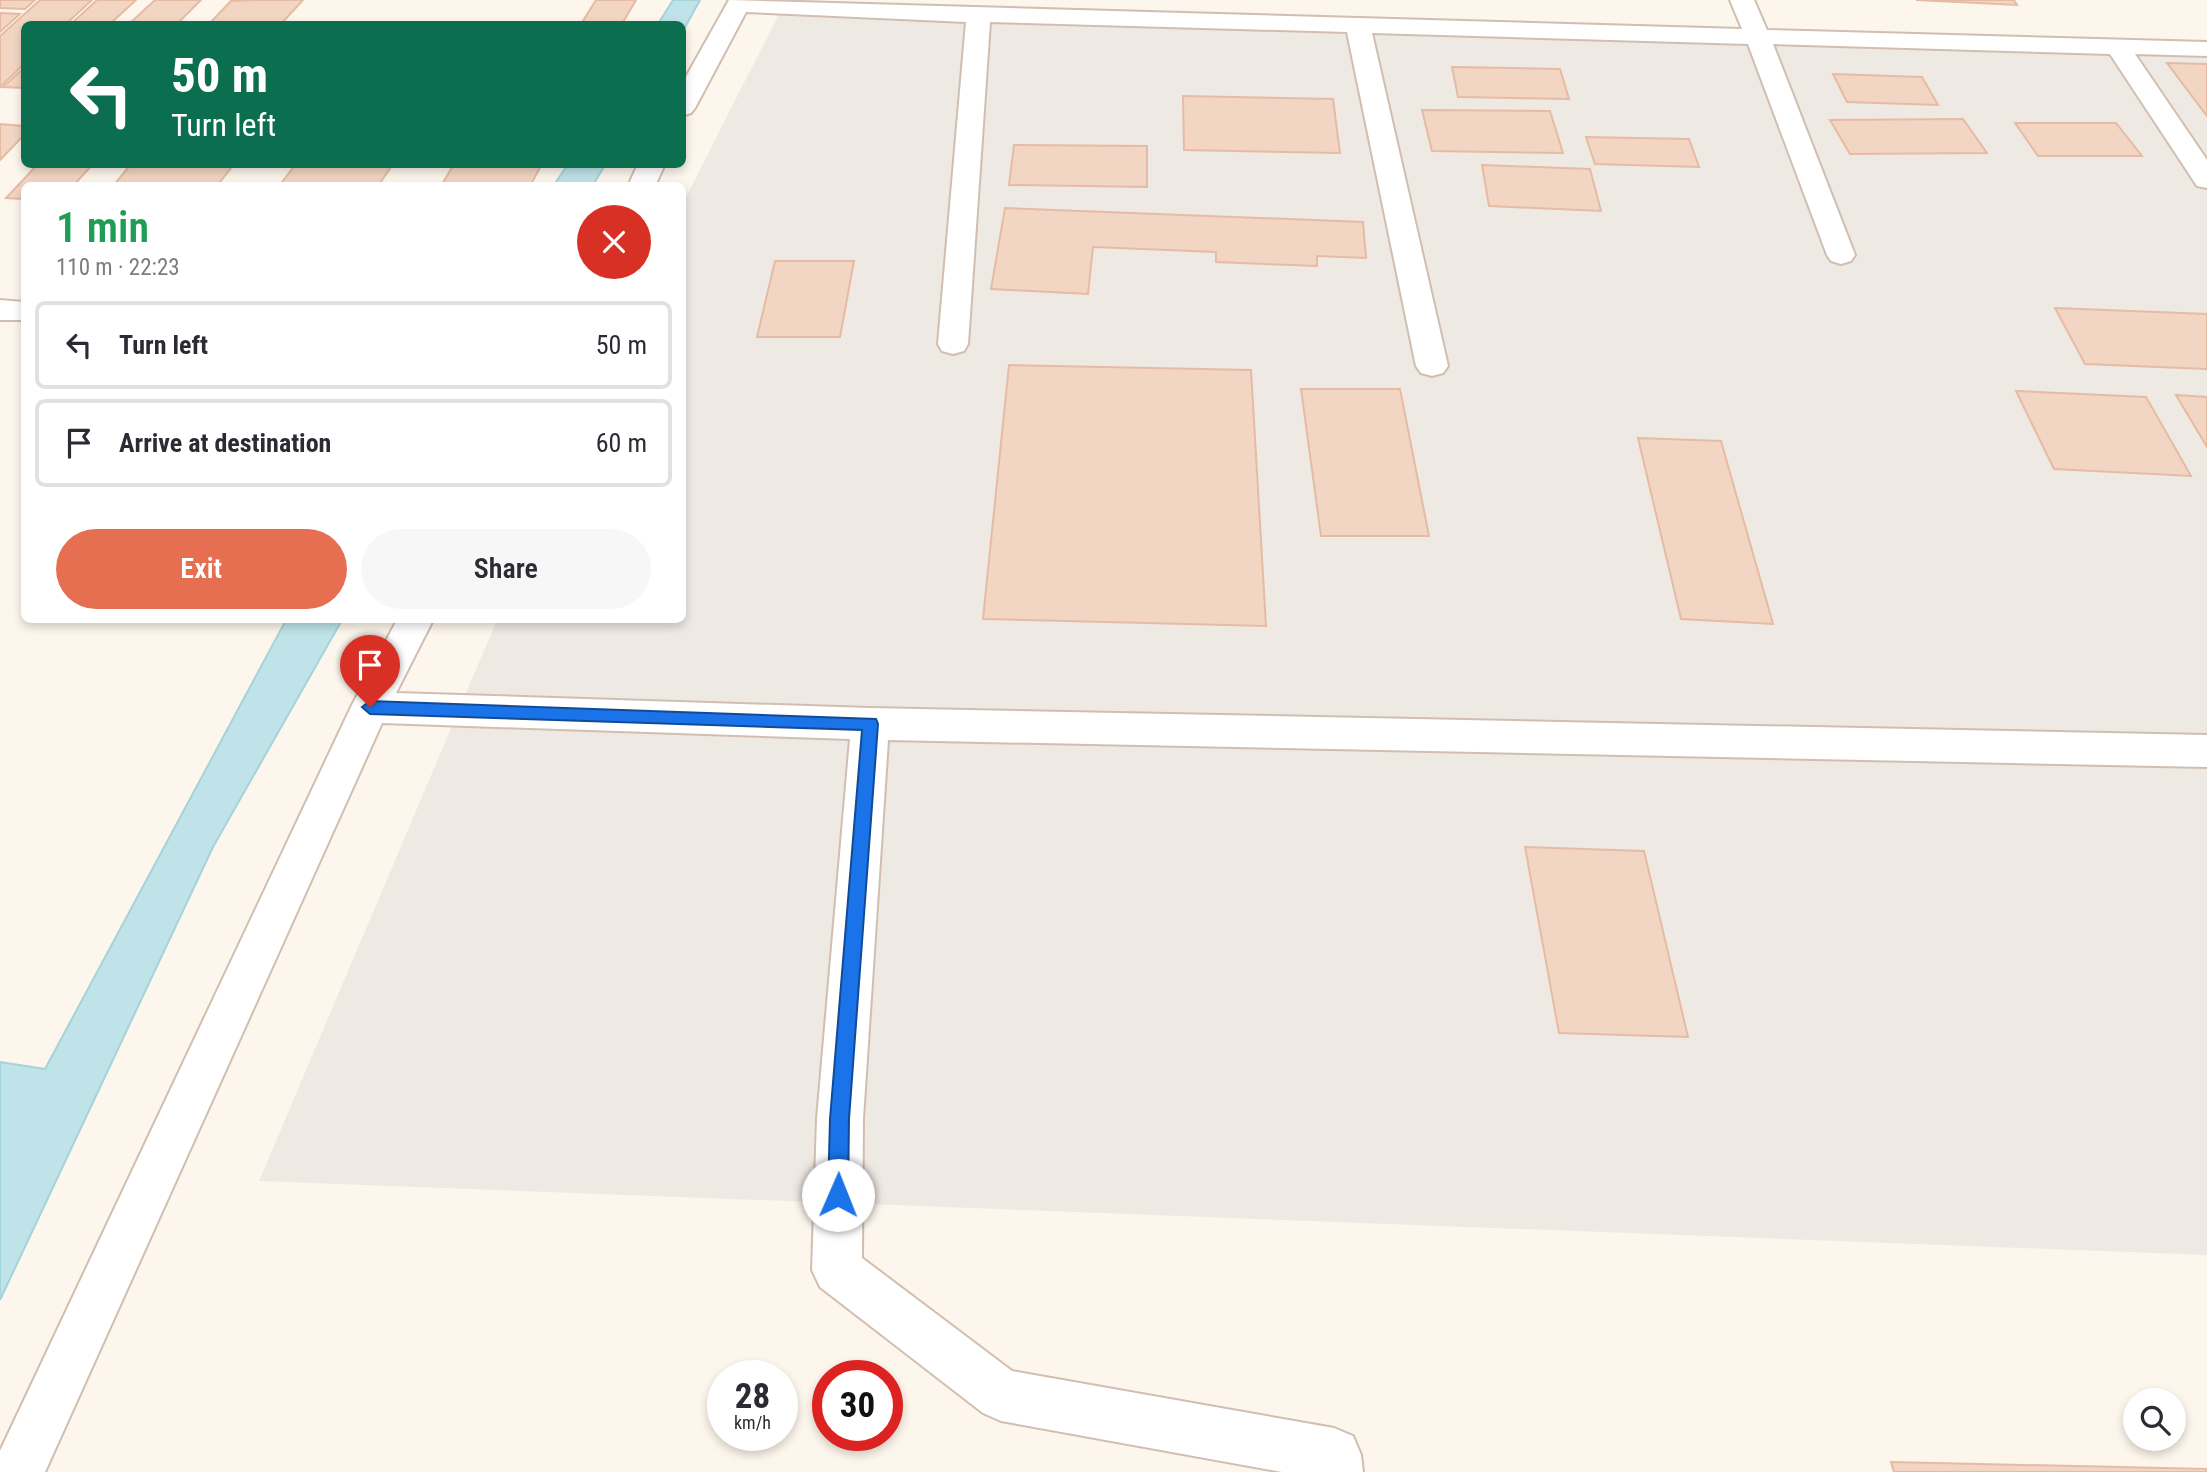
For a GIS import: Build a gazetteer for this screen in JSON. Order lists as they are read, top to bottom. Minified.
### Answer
{"page":{"turn":["50 m","Turn left"],"heading":["1 min","110 m · 22:23"],"list":[{"name":"Turn left","value":"50 m"},{"name":"Arrive at destination","value":"60 m"}],"buttons":["Exit","Share"],"speed":"28 km/h","limit":"30"}}
